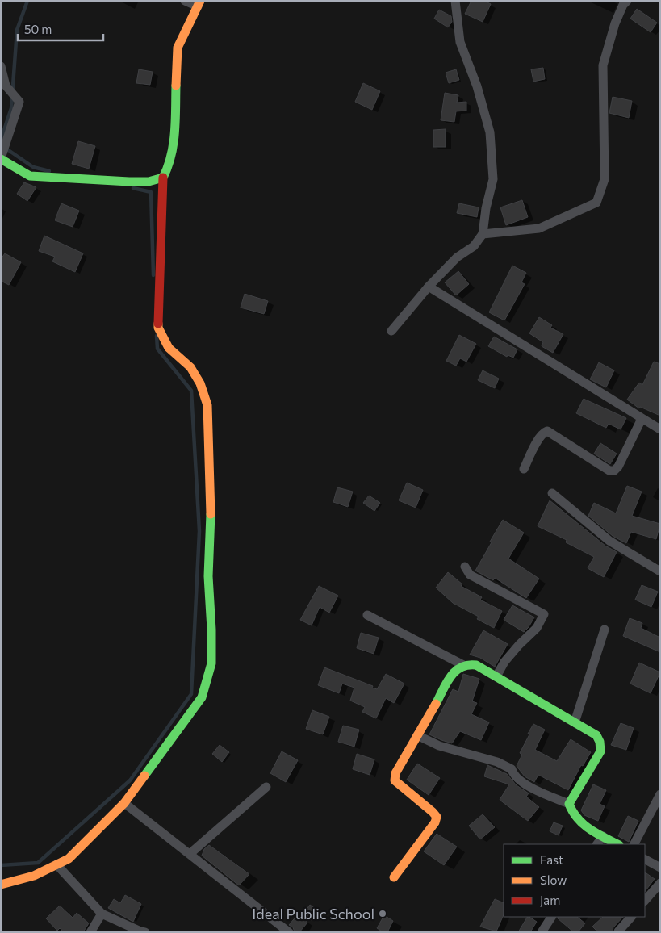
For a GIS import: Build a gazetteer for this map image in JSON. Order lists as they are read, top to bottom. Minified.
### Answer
{"places":["Ideal Public School"],"legend":["Fast","Slow","Jam"],"scale_bar":"50 m"}
